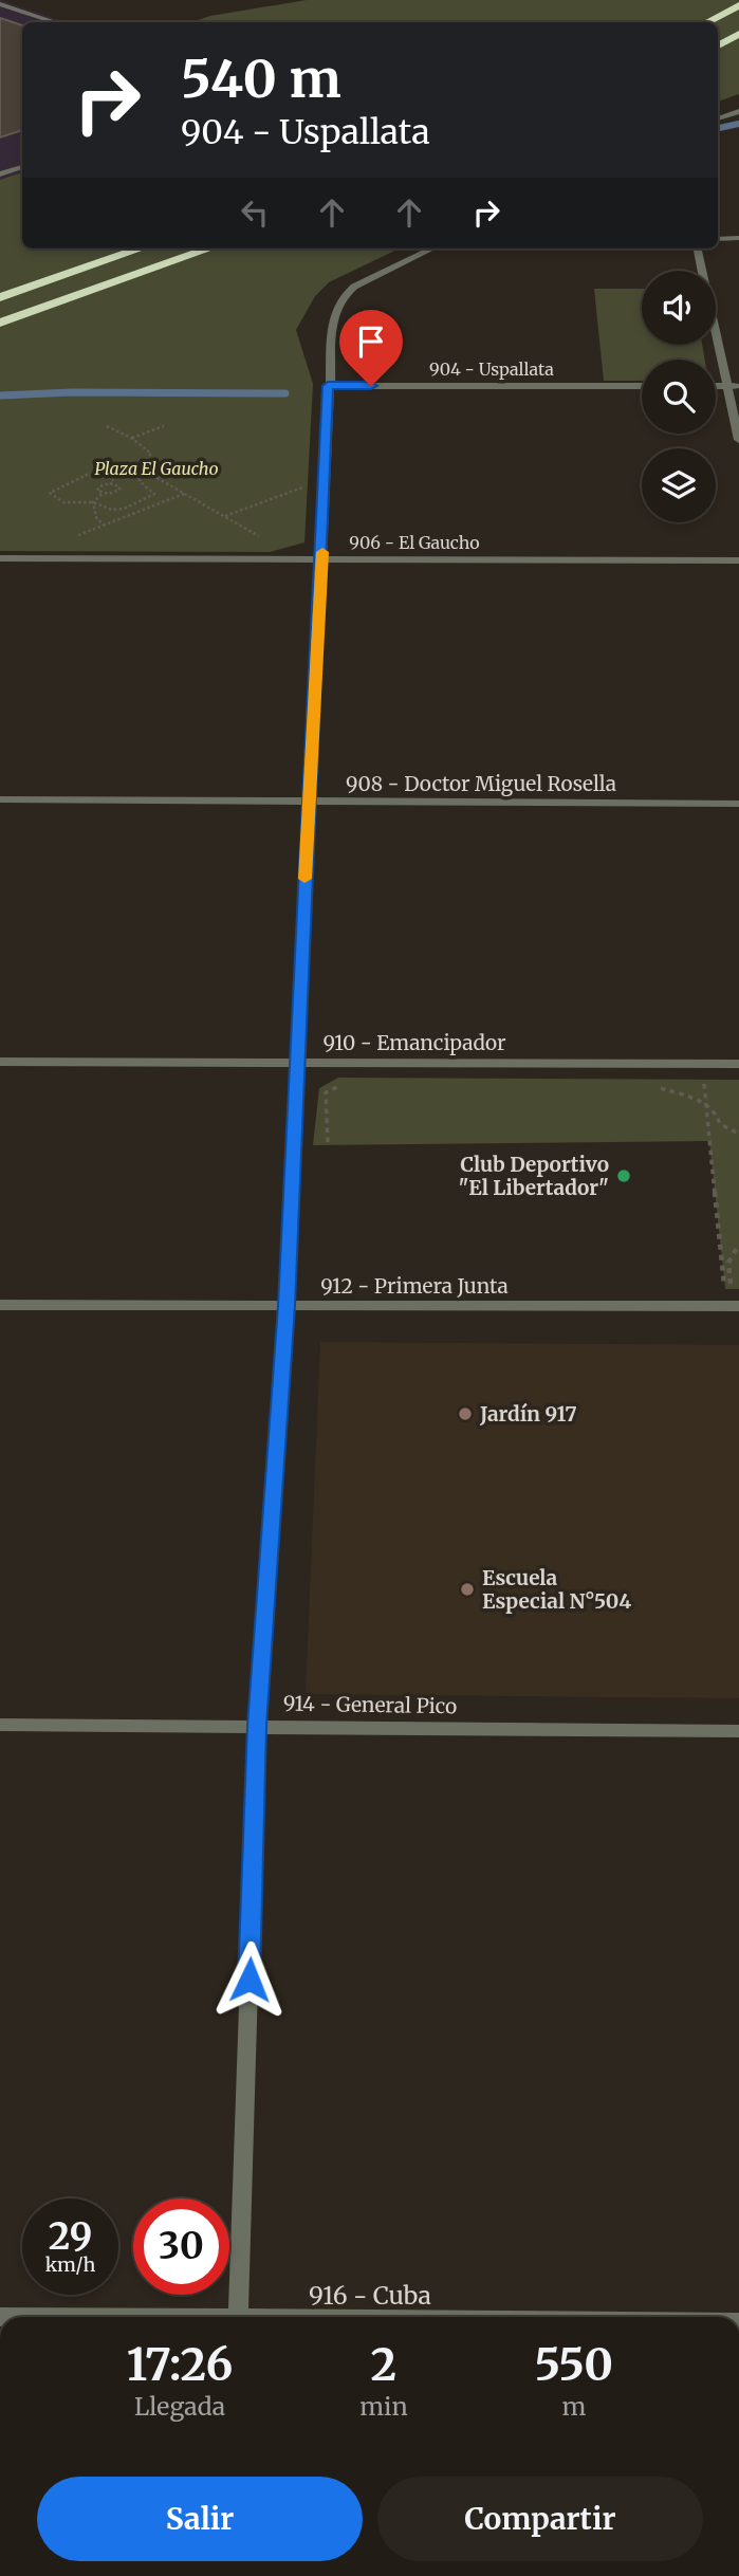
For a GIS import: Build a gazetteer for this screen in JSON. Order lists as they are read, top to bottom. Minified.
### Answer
{"streets":{"street":["904 - Uspallata","906 - El Gaucho","908 - Doctor Miguel Rosella","910 - Emancipador","912 - Primera Junta","914 - General Pico"]},"parks":["Plaza El Gaucho"],"places":["Club Deportivo \"El Libertador\"","Jardín 917","Escuela Especial N°504"],"page":{"turn":["540 m","904 - Uspallata"],"speed":"29 km/h","limit":"30","eta":["17:26","Llegada","2","min","550","m"],"buttons":["Salir","Compartir"]}}
